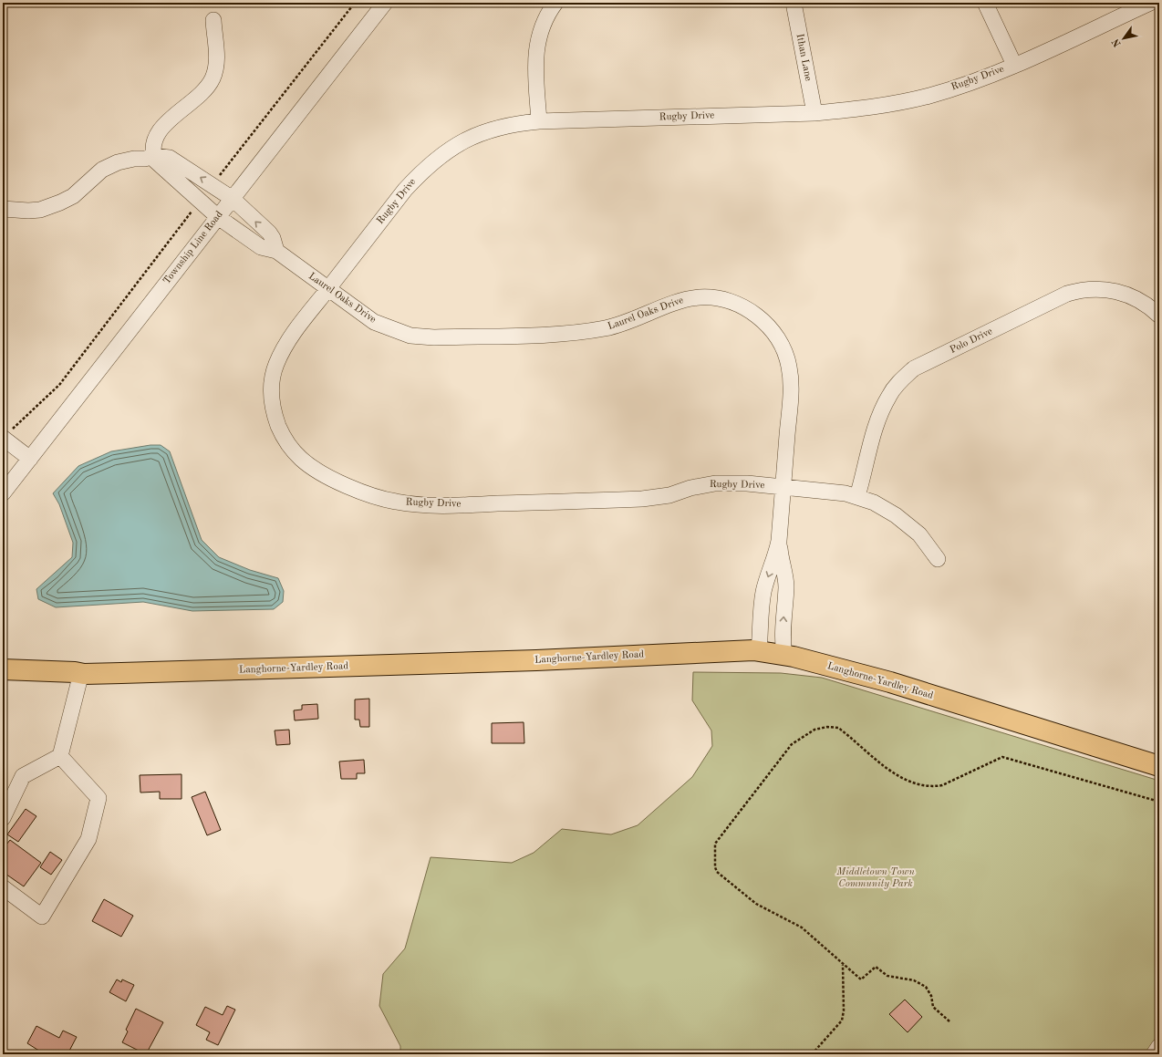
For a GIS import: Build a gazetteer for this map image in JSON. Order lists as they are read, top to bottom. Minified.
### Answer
{"streets":{"main road":["Langhorne-Yardley Road"],"street":["Ithan Lane","Rugby Drive","Township Line Road","Laurel Oaks Drive","Polo Drive"]},"crossings":[["Ithan Lane","Rugby Drive"],["Rugby Drive","Laurel Oaks Drive"],["Rugby Drive","Polo Drive"],["Township Line Road","Laurel Oaks Drive"],["Laurel Oaks Drive","Langhorne-Yardley Road"]],"parks":["Middletown Town Community Park"],"north":"bottom left"}
